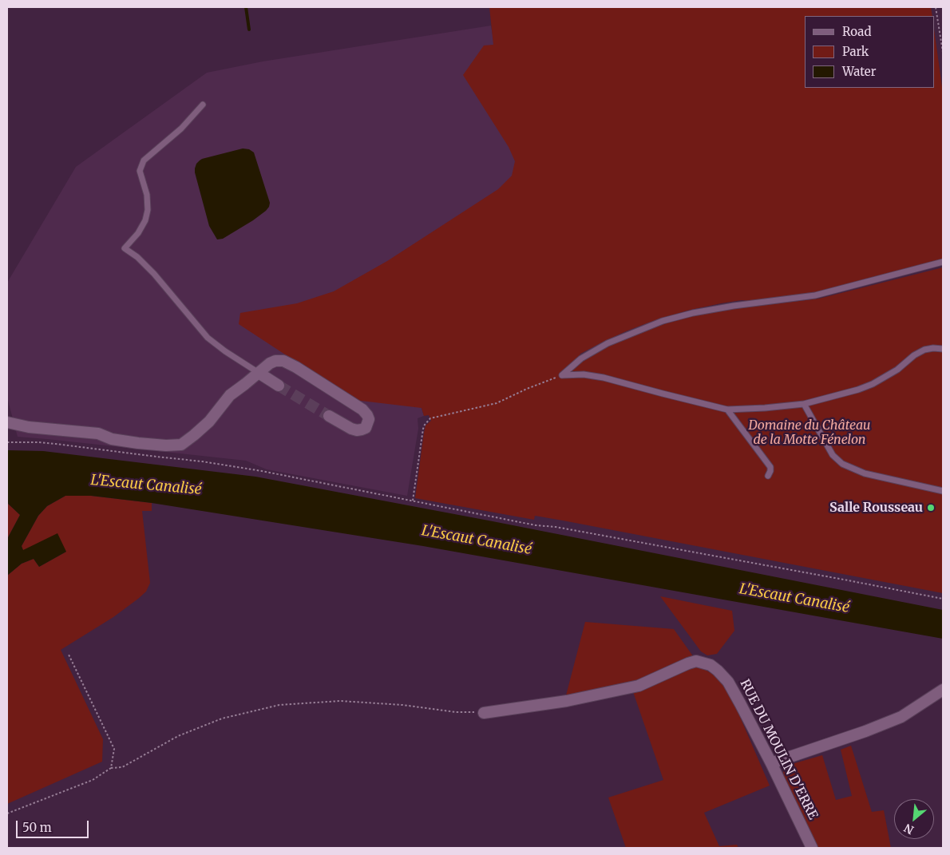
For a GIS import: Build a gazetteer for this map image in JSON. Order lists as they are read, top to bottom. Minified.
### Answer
{"streets":{"street":["RUE DU MOULIN D'ERRE"]},"water":["L'Escaut Canalisé"],"parks":["Domaine du Château de la Motte Fénelon"],"places":["Salle Rousseau"],"legend":["Road","Park","Water"],"scale_bar":"50 m","north":"bottom left"}
